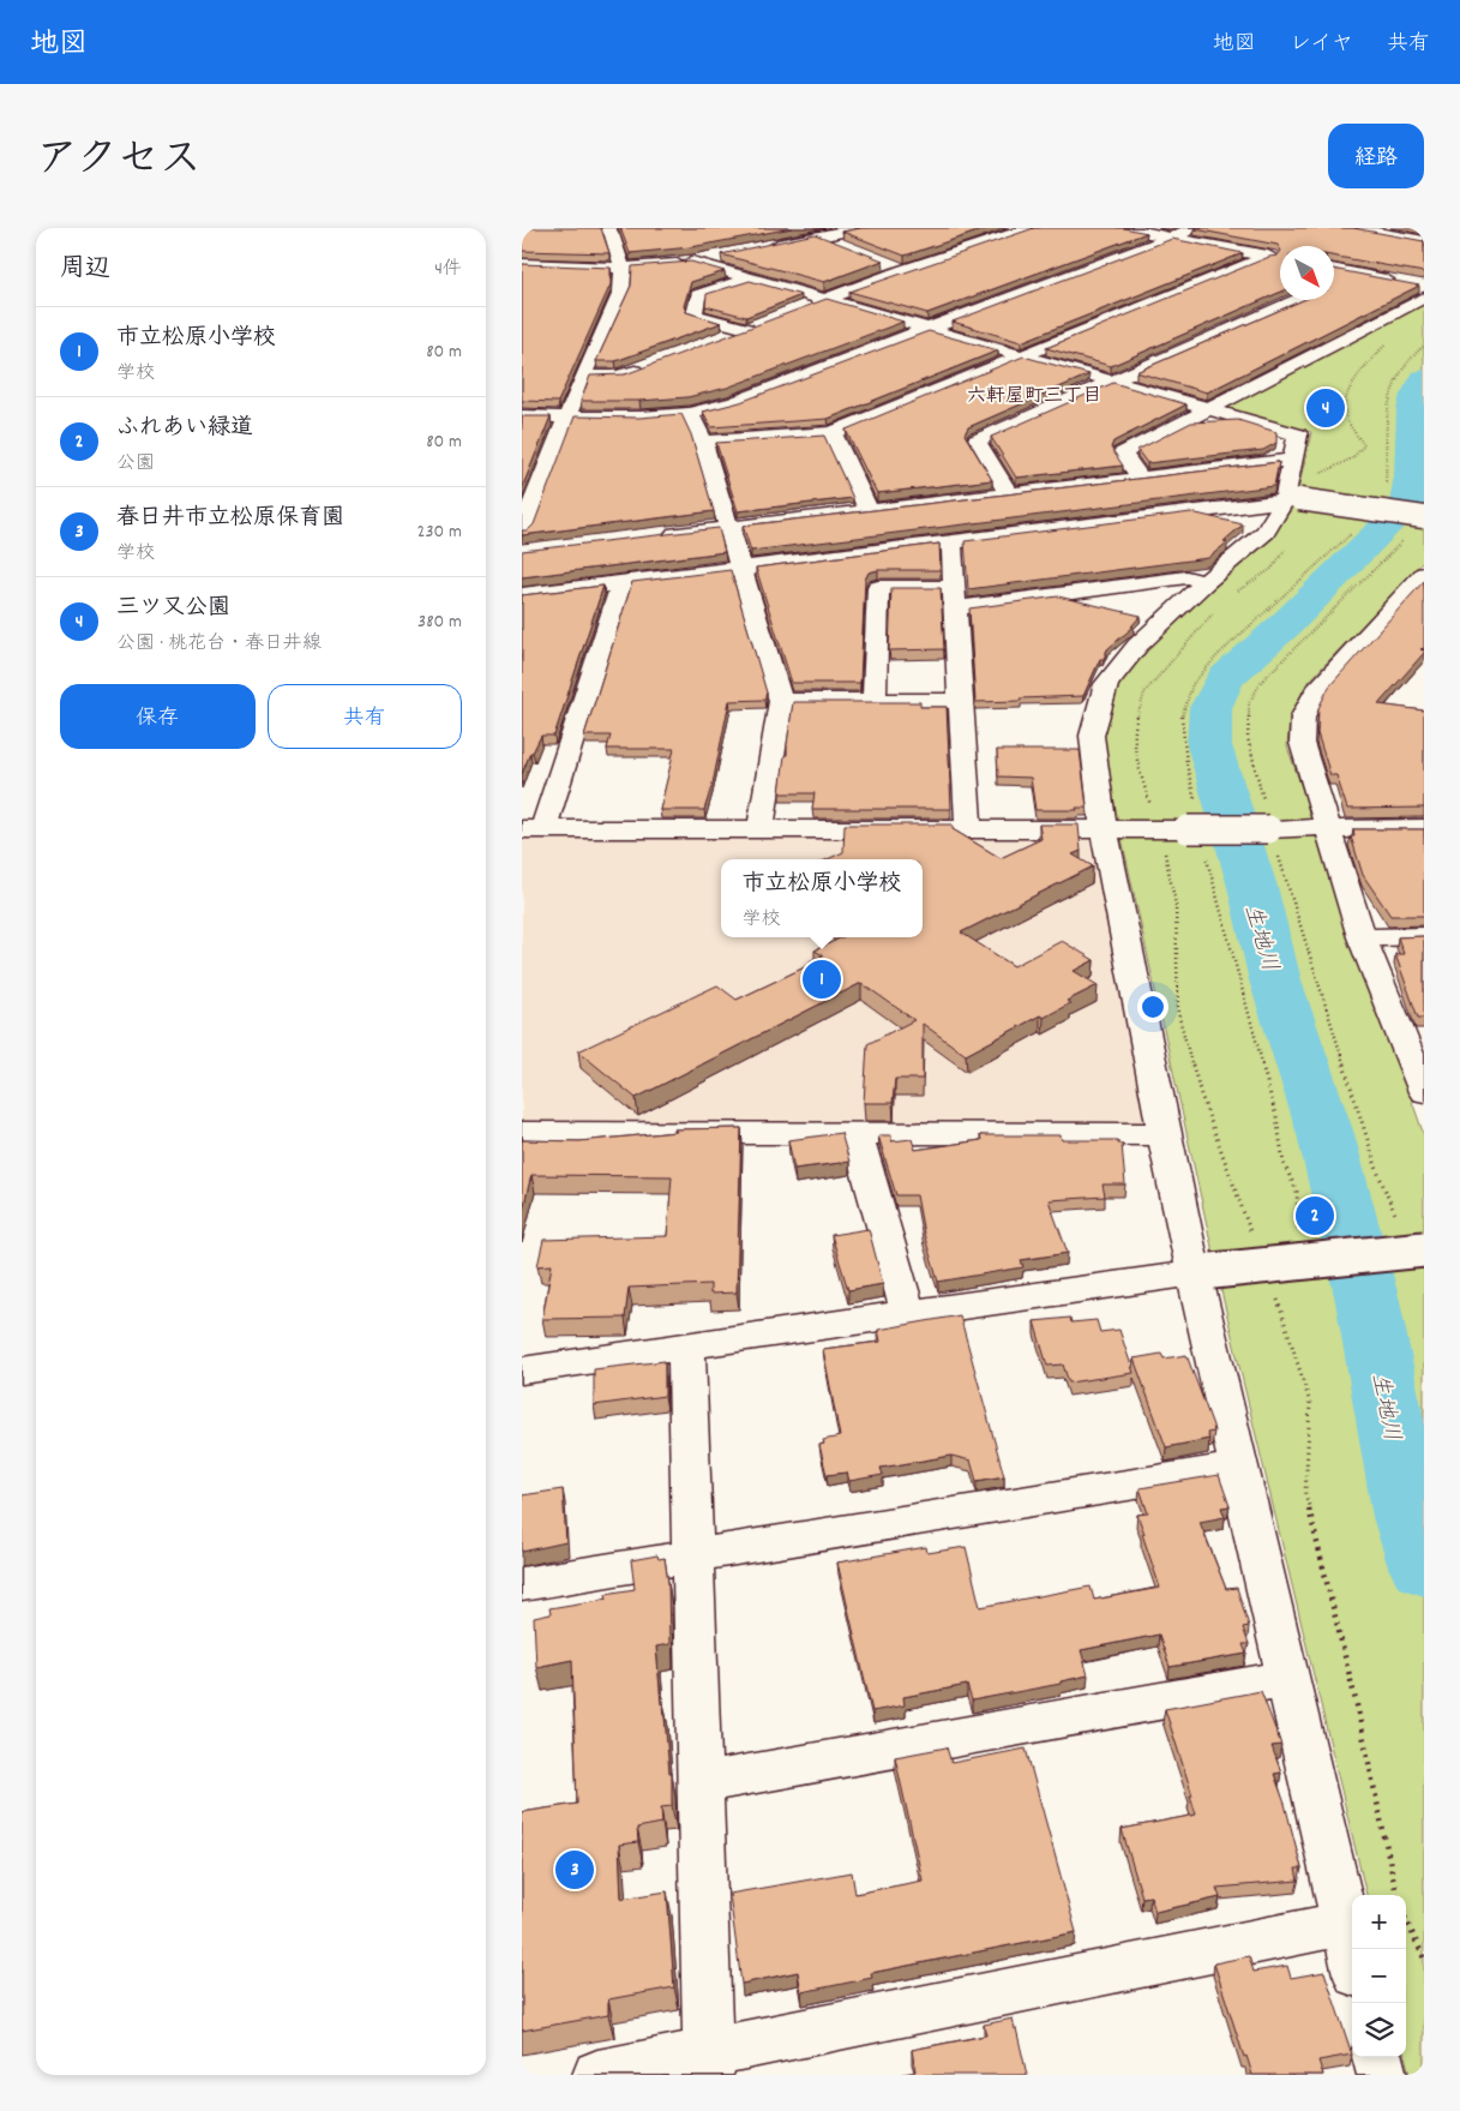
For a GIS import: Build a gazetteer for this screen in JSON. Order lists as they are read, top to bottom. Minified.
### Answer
{"districts":["六軒屋町三丁目"],"water":["生地川"],"north":"bottom right","page":{"header":"地図","nav":["地図","レイヤ","共有"],"title":"アクセス","buttons":["経路",["保存","共有"]],"heading":["周辺","4件"],"list":[{"mark":"1","name":"市立松原小学校","note":"学校","value":"80 m"},{"mark":"2","name":"ふれあい緑道","note":"公園","value":"80 m"},{"mark":"3","name":"春日井市立松原保育園","note":"学校","value":"230 m"},{"mark":"4","name":"三ツ又公園","note":"公園 · 桃花台・春日井線","value":"380 m"}],"pins":["4","1","2","3"],"popup":["市立松原小学校","学校"],"map_buttons":["+","−"]}}
